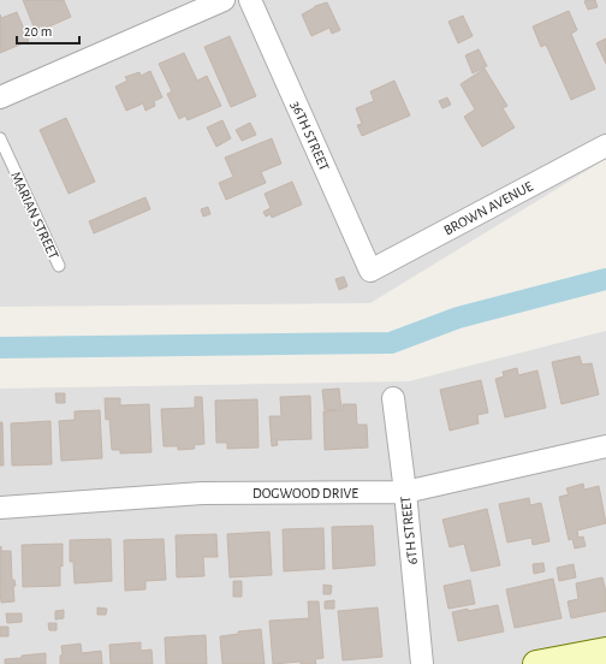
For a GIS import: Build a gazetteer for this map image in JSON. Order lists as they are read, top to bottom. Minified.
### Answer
{"streets":{"street":["36TH STREET","BROWN AVENUE","DOGWOOD DRIVE","6TH STREET"],"lane":["MARIAN STREET"]},"crossings":[["36TH STREET","BROWN AVENUE"],["DOGWOOD DRIVE","6TH STREET"]],"scale_bar":"20 m"}
